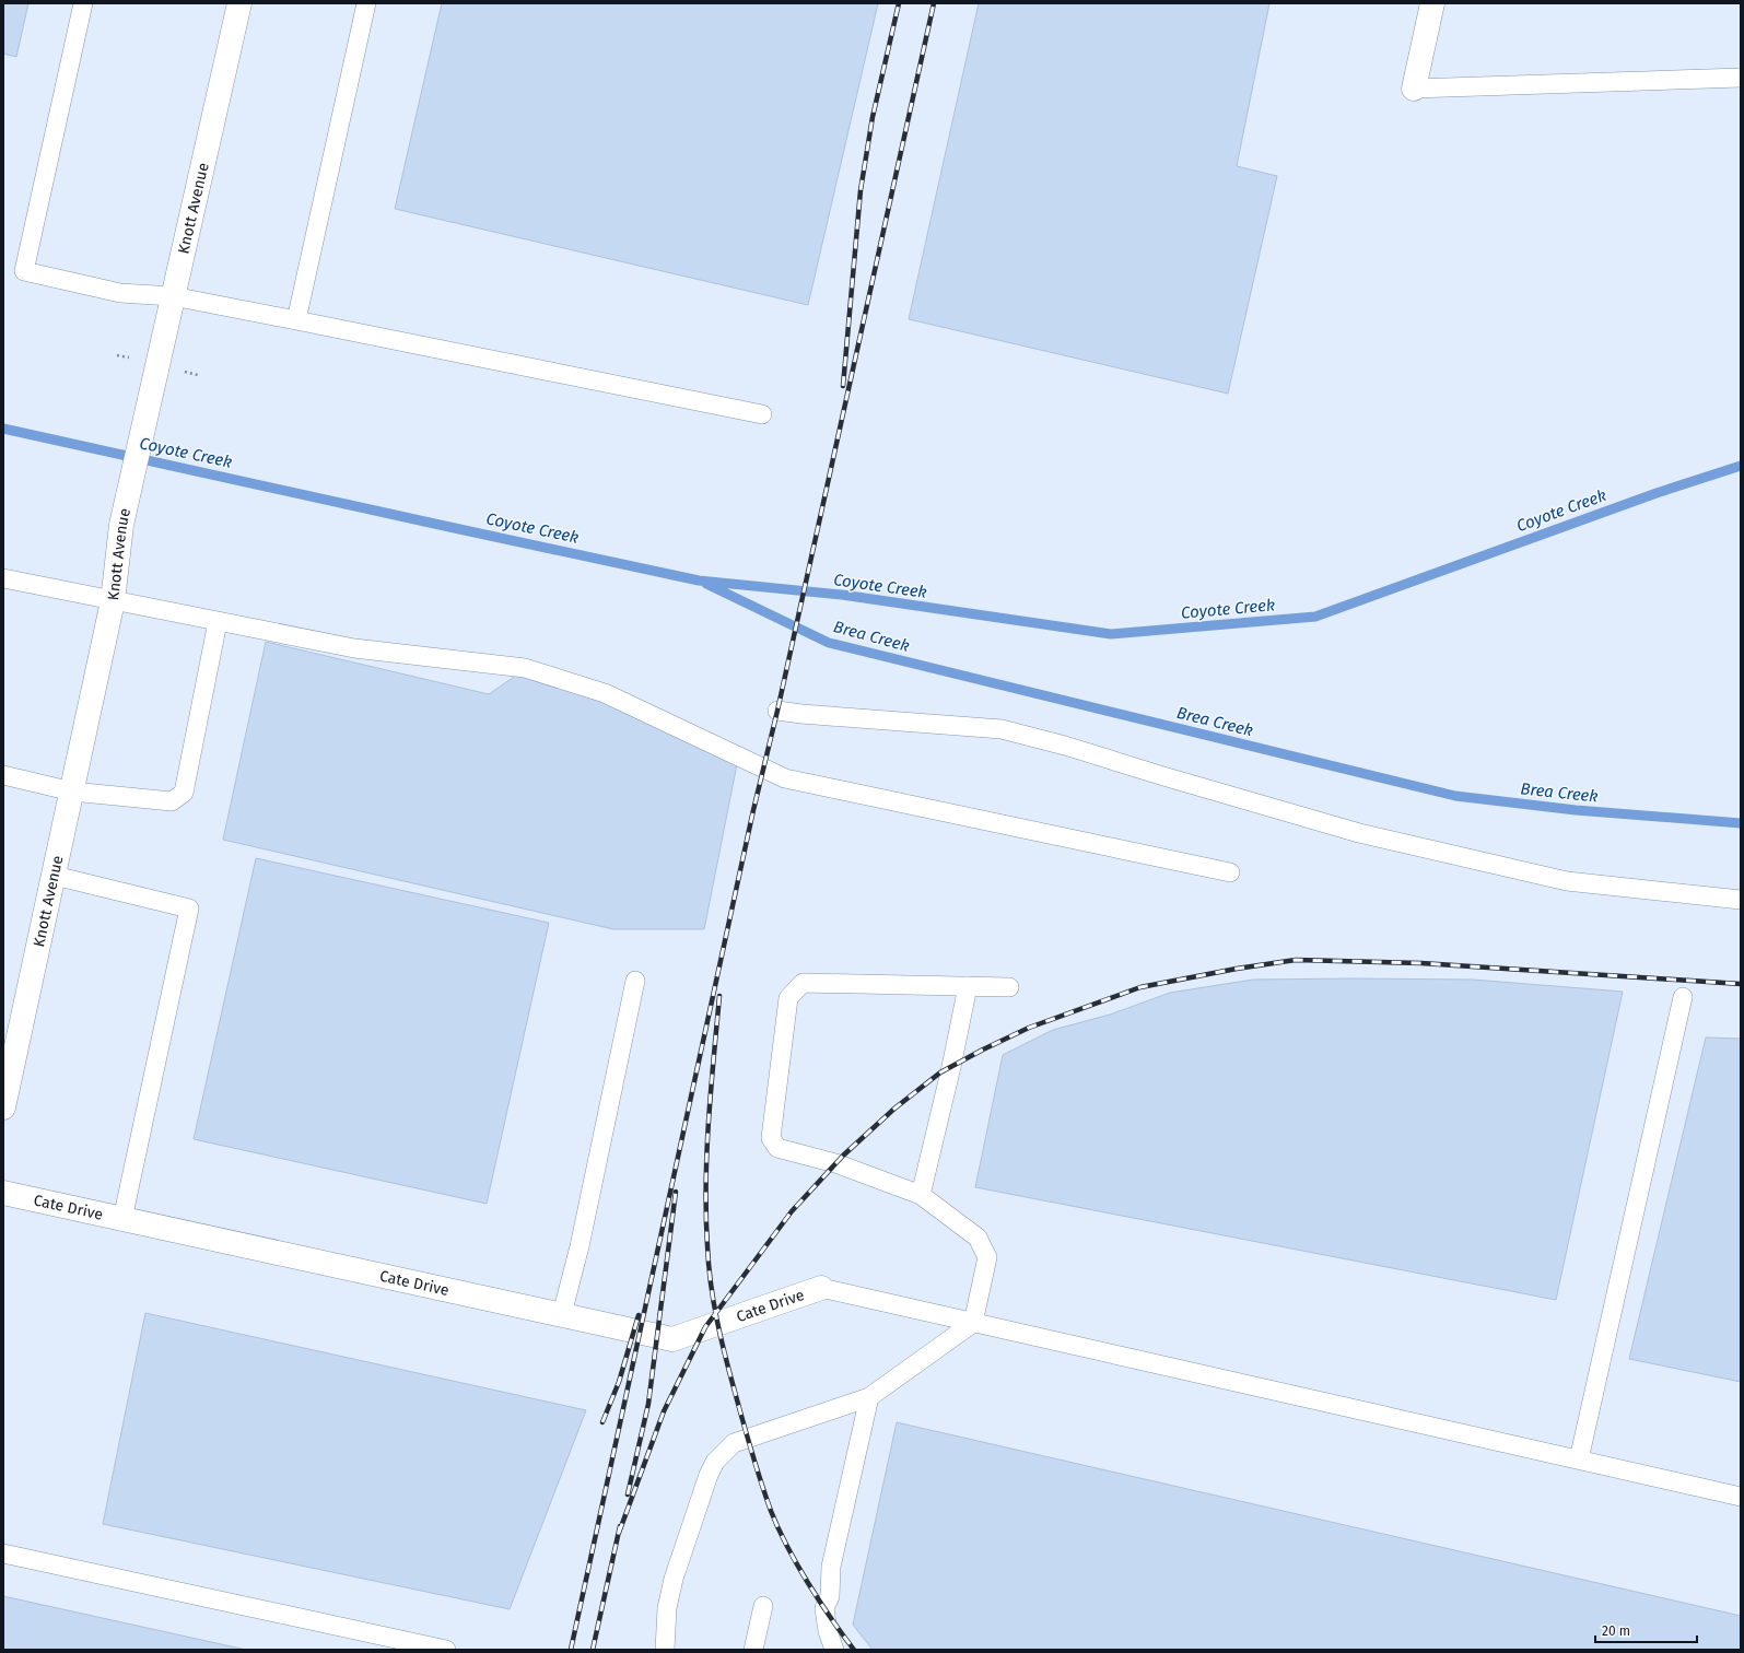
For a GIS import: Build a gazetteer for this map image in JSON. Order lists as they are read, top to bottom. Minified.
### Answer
{"streets":{"street":["Knott Avenue","Cate Drive"]},"water":["Coyote Creek","Brea Creek"],"scale_bar":"20 m"}
